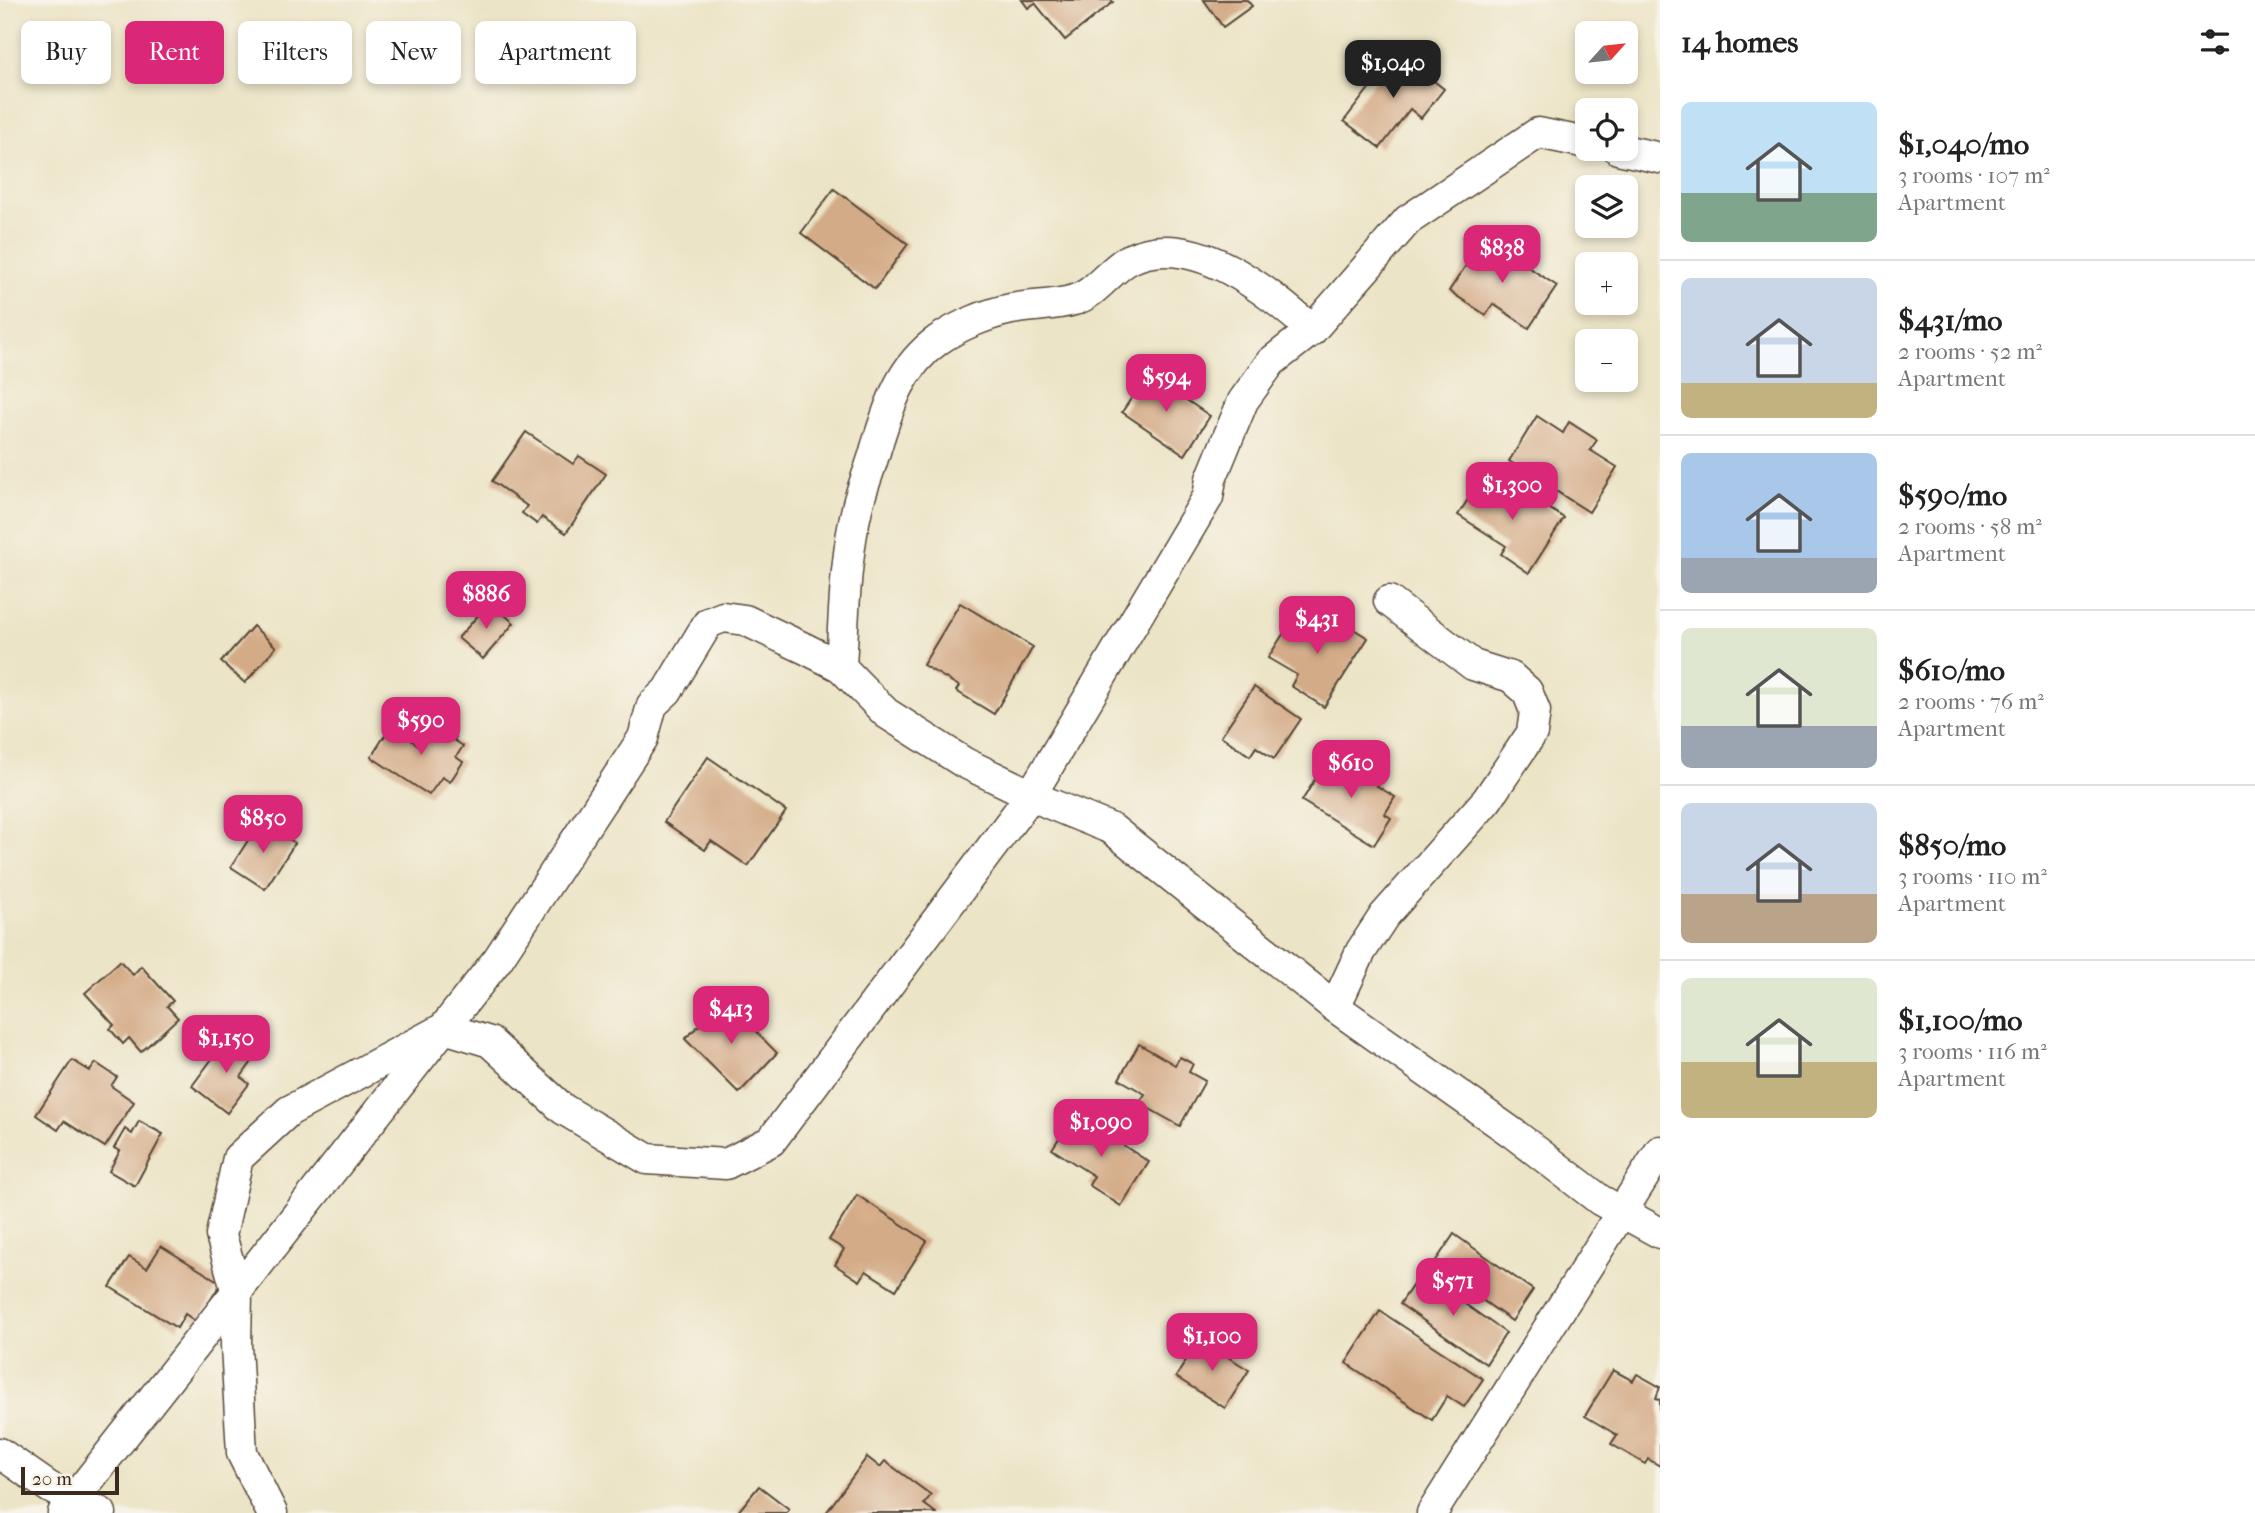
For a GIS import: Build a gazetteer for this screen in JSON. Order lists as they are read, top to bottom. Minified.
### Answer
{"scale_bar":"20 m","north":"top right","page":{"heading":"14 homes","map_buttons":["+","−"],"chip":["Buy","Rent","Filters","New","Apartment"],"price":["$1,040","$838","$594","$1,300","$886","$431","$590","$610","$850","$413","$1,150","$1,090","$571","$1,100"],"list":[{"name":"$1,040/mo","note":"3 rooms · 107 m² · Apartment"},{"name":"$431/mo","note":"2 rooms · 52 m² · Apartment"},{"name":"$590/mo","note":"2 rooms · 58 m² · Apartment"},{"name":"$610/mo","note":"2 rooms · 76 m² · Apartment"},{"name":"$850/mo","note":"3 rooms · 110 m² · Apartment"},{"name":"$1,100/mo","note":"3 rooms · 116 m² · Apartment"}],"scale":"20 m"}}
